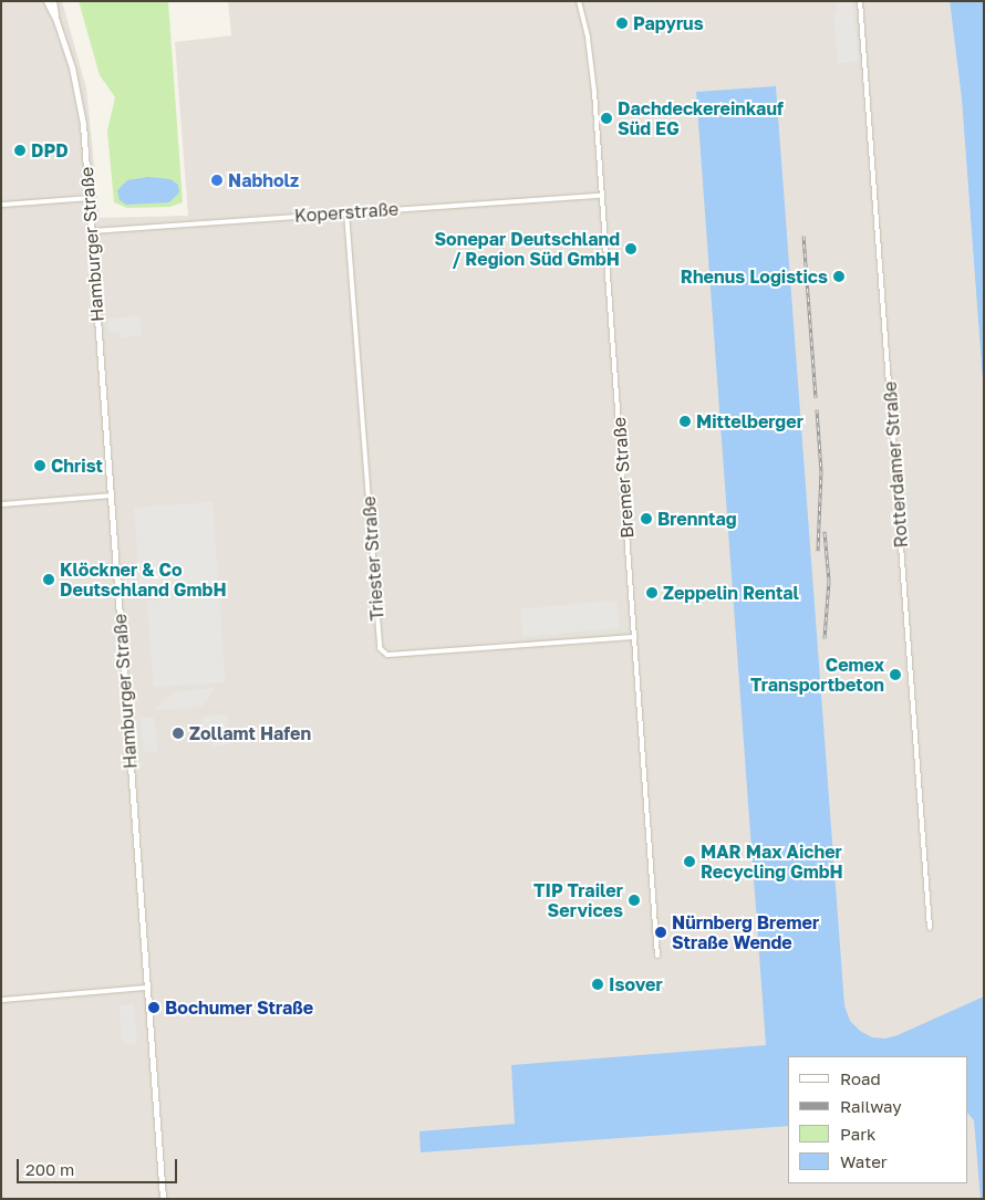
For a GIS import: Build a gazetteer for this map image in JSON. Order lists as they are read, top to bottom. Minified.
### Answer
{"streets":{"street":["Koperstraße","Hamburger Straße","Rotterdamer Straße","Bremer Straße","Triester Straße"]},"crossings":[["Koperstraße","Hamburger Straße"],["Koperstraße","Bremer Straße"],["Koperstraße","Triester Straße"],["Bremer Straße","Triester Straße"]],"places":["Papyrus","Dachdeckereinkauf Süd EG","DPD","Nabholz","Sonepar Deutschland / Region Süd GmbH","Rhenus Logistics","Mittelberger","Christ","Brenntag","Klöckner & Co Deutschland GmbH","Zeppelin Rental","Cemex Transportbeton","Zollamt Hafen","MAR Max Aicher Recycling GmbH","TIP Trailer Services","Nürnberg Bremer Straße Wende","Isover","Bochumer Straße"],"legend":["Road","Railway","Park","Water"],"scale_bar":"200 m"}
